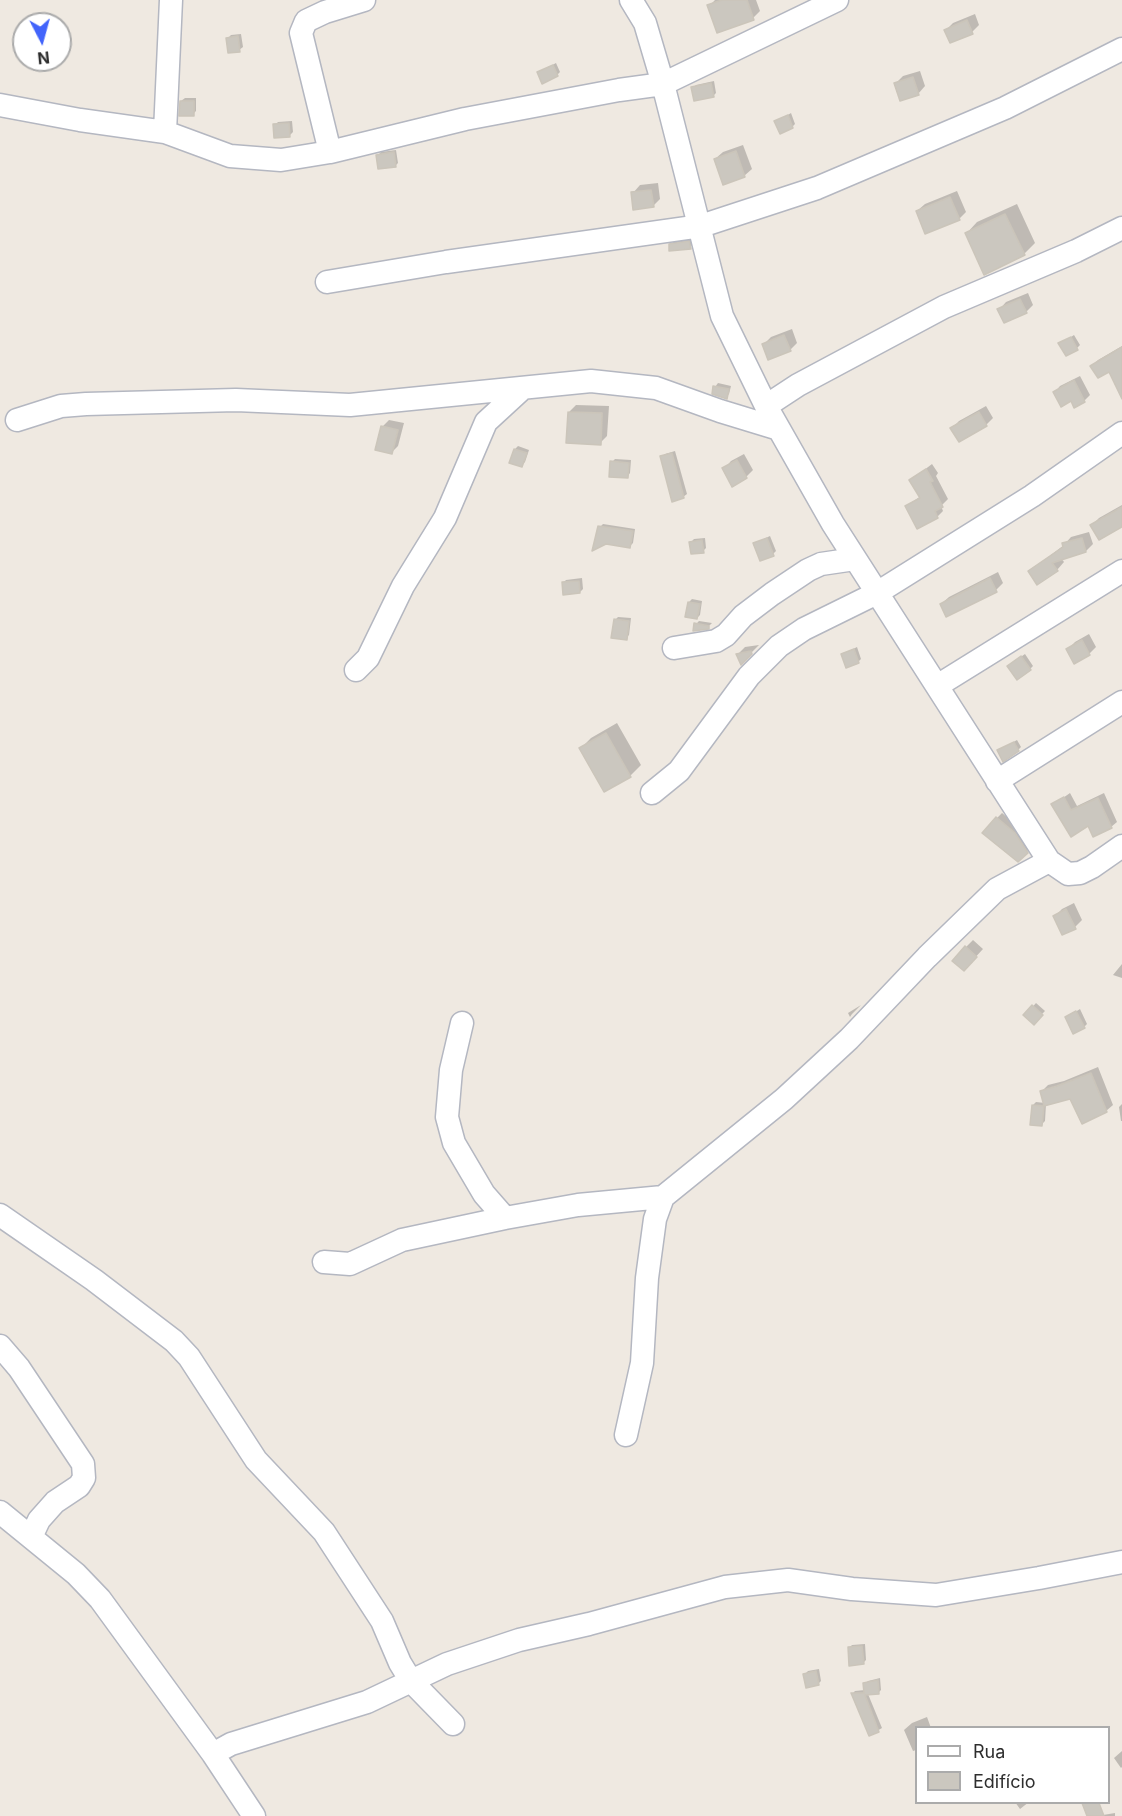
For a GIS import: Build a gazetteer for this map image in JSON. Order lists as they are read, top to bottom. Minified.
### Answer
{"legend":["Rua","Edifício"],"north":"bottom"}
